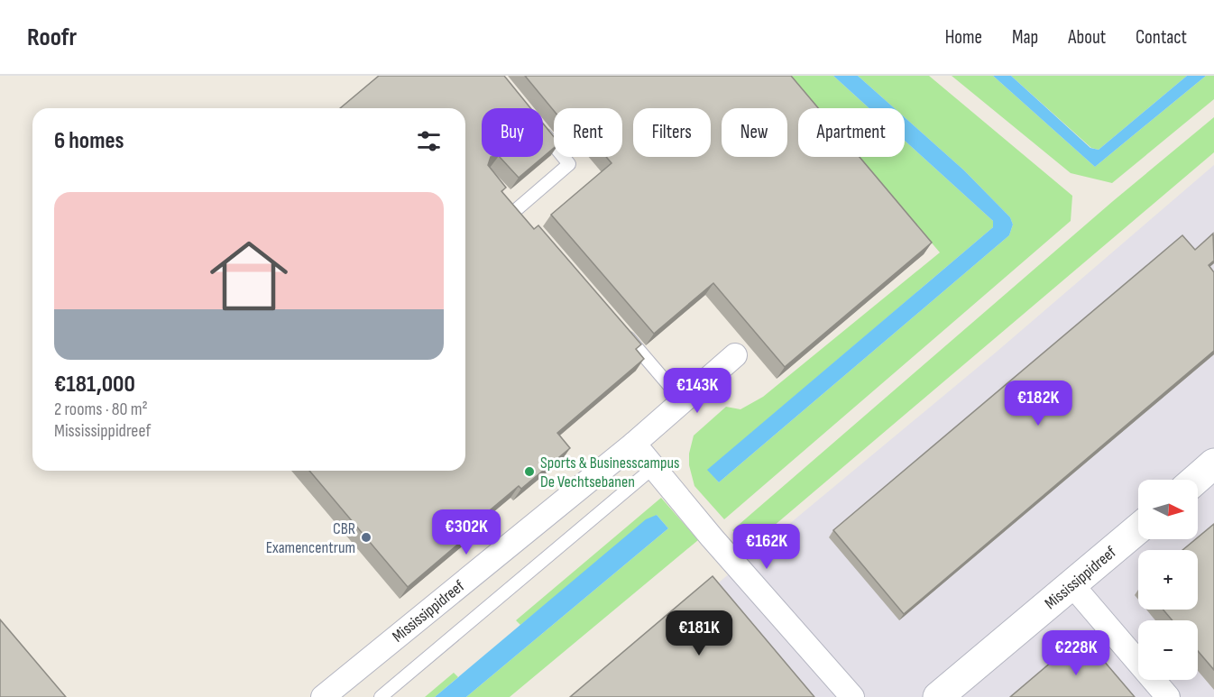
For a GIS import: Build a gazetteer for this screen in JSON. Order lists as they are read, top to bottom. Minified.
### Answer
{"streets":{"street":["Mississippidreef"]},"places":["Sports & Businesscampus De Vechtsebanen","CBR Examencentrum"],"north":"right","page":{"header":"Roofr","nav":["Home","Map","About","Contact"],"chip":["Buy","Rent","Filters","New","Apartment"],"heading":"6 homes","list":[{"name":"€181,000","note":"2 rooms · 80 m² · Mississippidreef"}],"price":["€143K","€182K","€302K","€162K","€181K","€228K"],"map_buttons":["+","−"]}}
